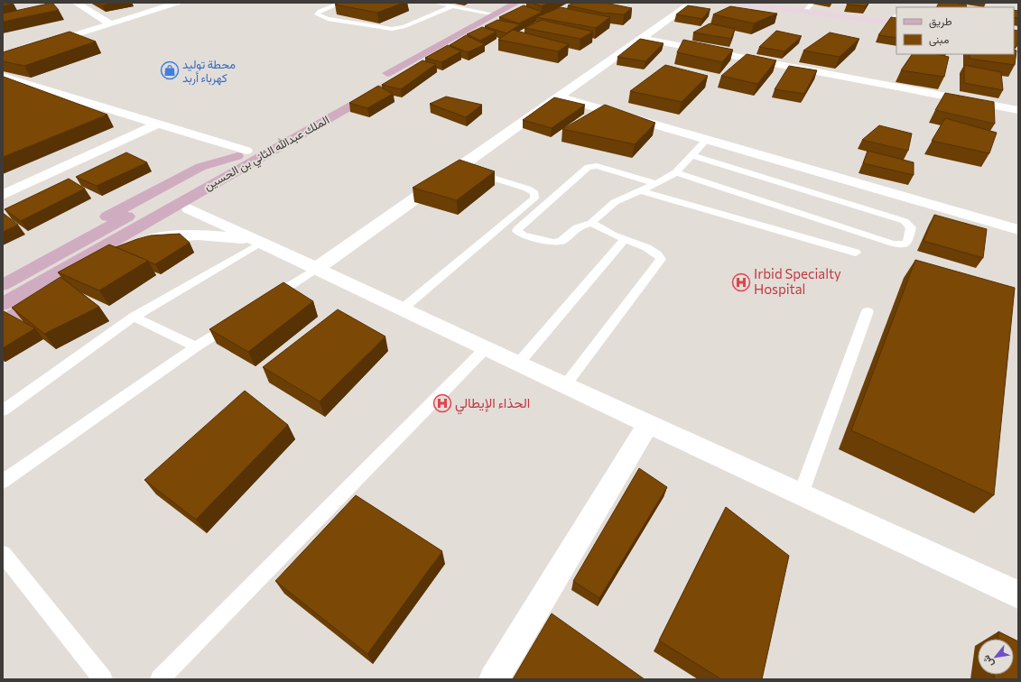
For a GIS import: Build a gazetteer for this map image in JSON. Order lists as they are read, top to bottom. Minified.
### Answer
{"streets":{"main road":["الملك عبدالله الثاني بن الحسين"]},"places":{"shop":["محطة توليد كهرباء أربد"],"hospital":["Irbid Specialty Hospital","الحذاء الإيطالي"]},"legend":["طريق","مبنى"],"north":"bottom left"}
